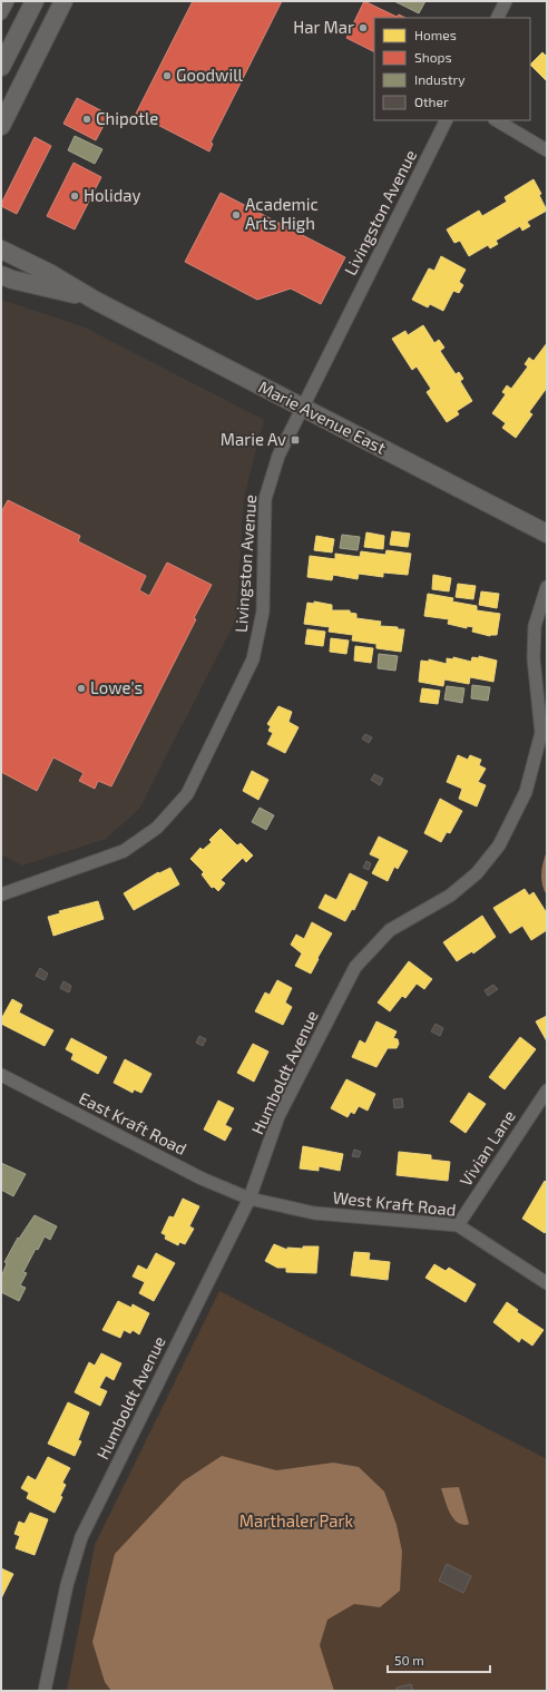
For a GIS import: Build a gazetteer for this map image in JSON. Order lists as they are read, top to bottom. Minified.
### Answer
{"streets":{"street":["Livingston Avenue","Marie Avenue East","Humboldt Avenue","East Kraft Road","Vivian Lane","West Kraft Road"]},"crossings":[["Livingston Avenue","Marie Avenue East"],["Humboldt Avenue","East Kraft Road"],["Humboldt Avenue","West Kraft Road"],["East Kraft Road","West Kraft Road"],["Vivian Lane","West Kraft Road"]],"parks":["Marthaler Park"],"places":{"other":["Har Mar","Goodwill","Chipotle","Holiday","Academic Arts High","Lowe's"],"transit":["Marie Av"]},"legend":["Homes","Shops","Industry","Other"],"scale_bar":"50 m"}
